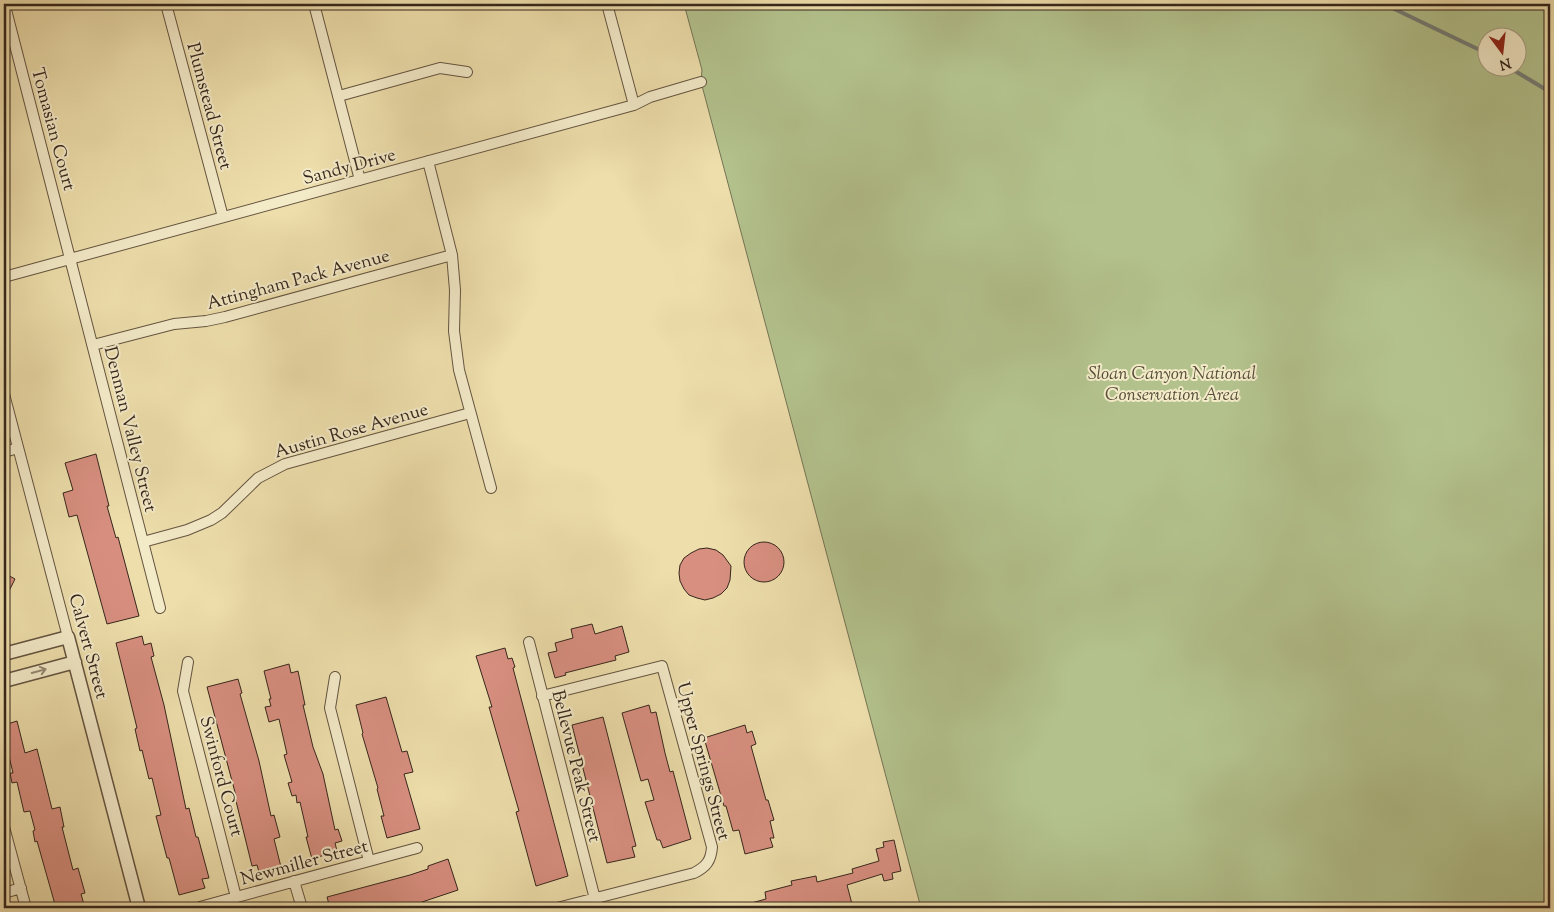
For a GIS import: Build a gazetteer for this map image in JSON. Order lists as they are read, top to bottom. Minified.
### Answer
{"streets":{"street":["Plumstead Street","Tomasian Court","Sandy Drive","Attingham Pack Avenue","Denman Valley Street","Austin Rose Avenue","Calvert Street","Upper Springs Street","Bellevue Peak Street","Swinford Court","Newmiller Street"]},"crossings":[["Plumstead Street","Sandy Drive"],["Tomasian Court","Sandy Drive"],["Tomasian Court","Denman Valley Street"],["Sandy Drive","Denman Valley Street"],["Attingham Pack Avenue","Denman Valley Street"],["Denman Valley Street","Austin Rose Avenue"],["Upper Springs Street","Bellevue Peak Street"],["Swinford Court","Newmiller Street"]],"parks":["Sloan Canyon National Conservation Area"],"north":"bottom"}
